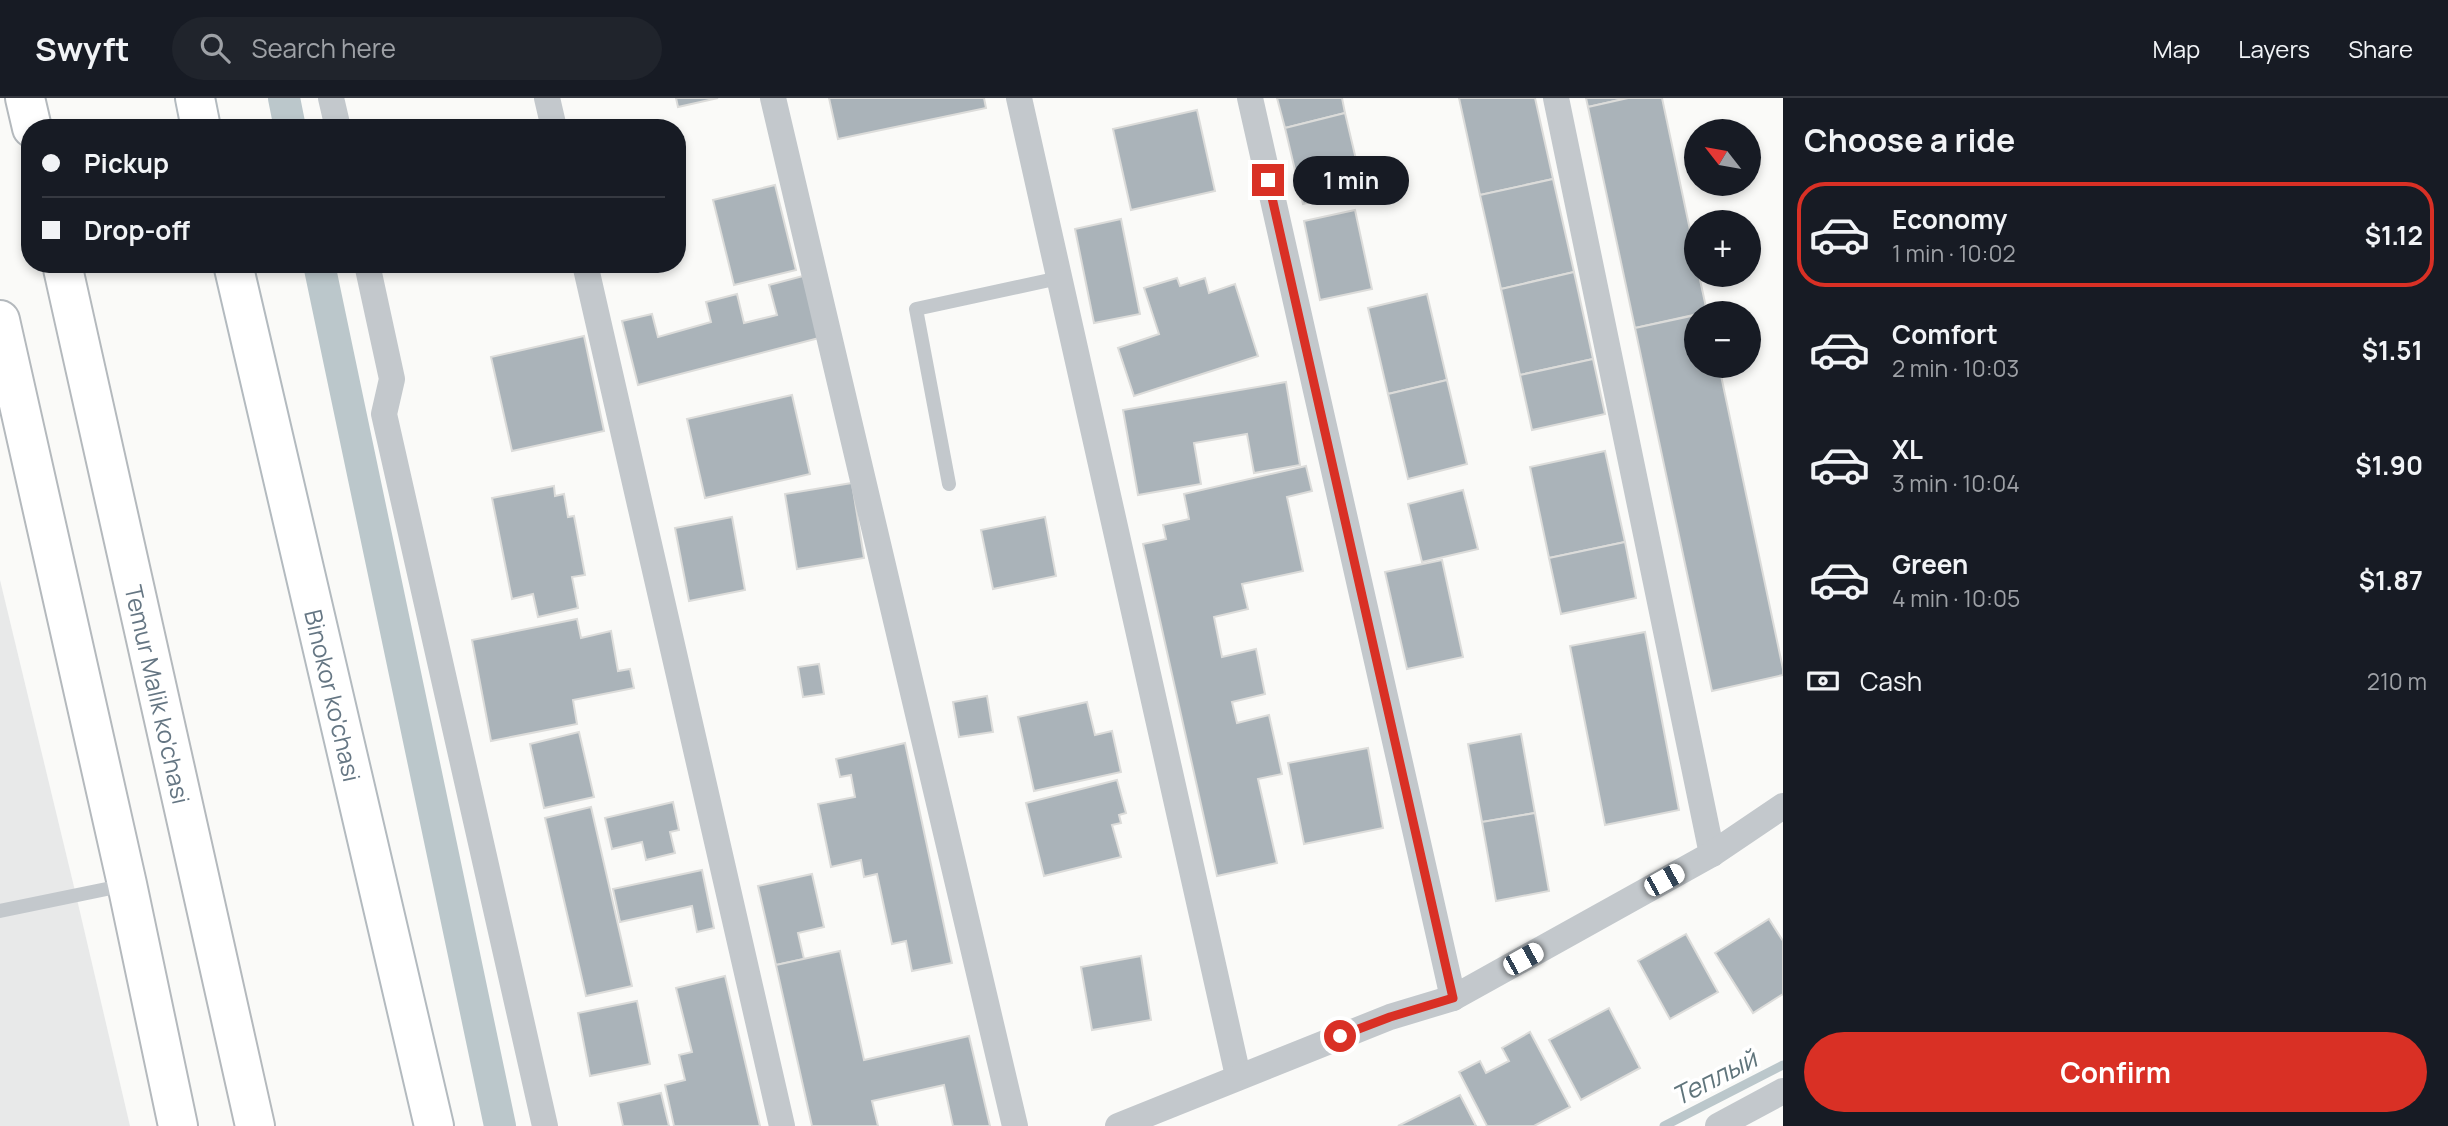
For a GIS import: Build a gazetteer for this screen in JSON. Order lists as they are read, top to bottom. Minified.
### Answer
{"streets":{"main road":["Temur Malik ko'chasi","Binokor ko'chasi"]},"water":["Теплый"],"north":"top left","page":{"header":"Swyft","search":"Search here","nav":["Map","Layers","Share"],"heading":"Choose a ride","map_buttons":["+","−"],"banner":["Pickup","Drop-off"],"bubble":"1 min","list":[{"name":"Economy","note":"1 min · 10:02","value":"$1.12"},{"name":"Comfort","note":"2 min · 10:03","value":"$1.51"},{"name":"XL","note":"3 min · 10:04","value":"$1.90"},{"name":"Green","note":"4 min · 10:05","value":"$1.87"}],"pay":["Cash","210 m"],"buttons":"Confirm"}}
